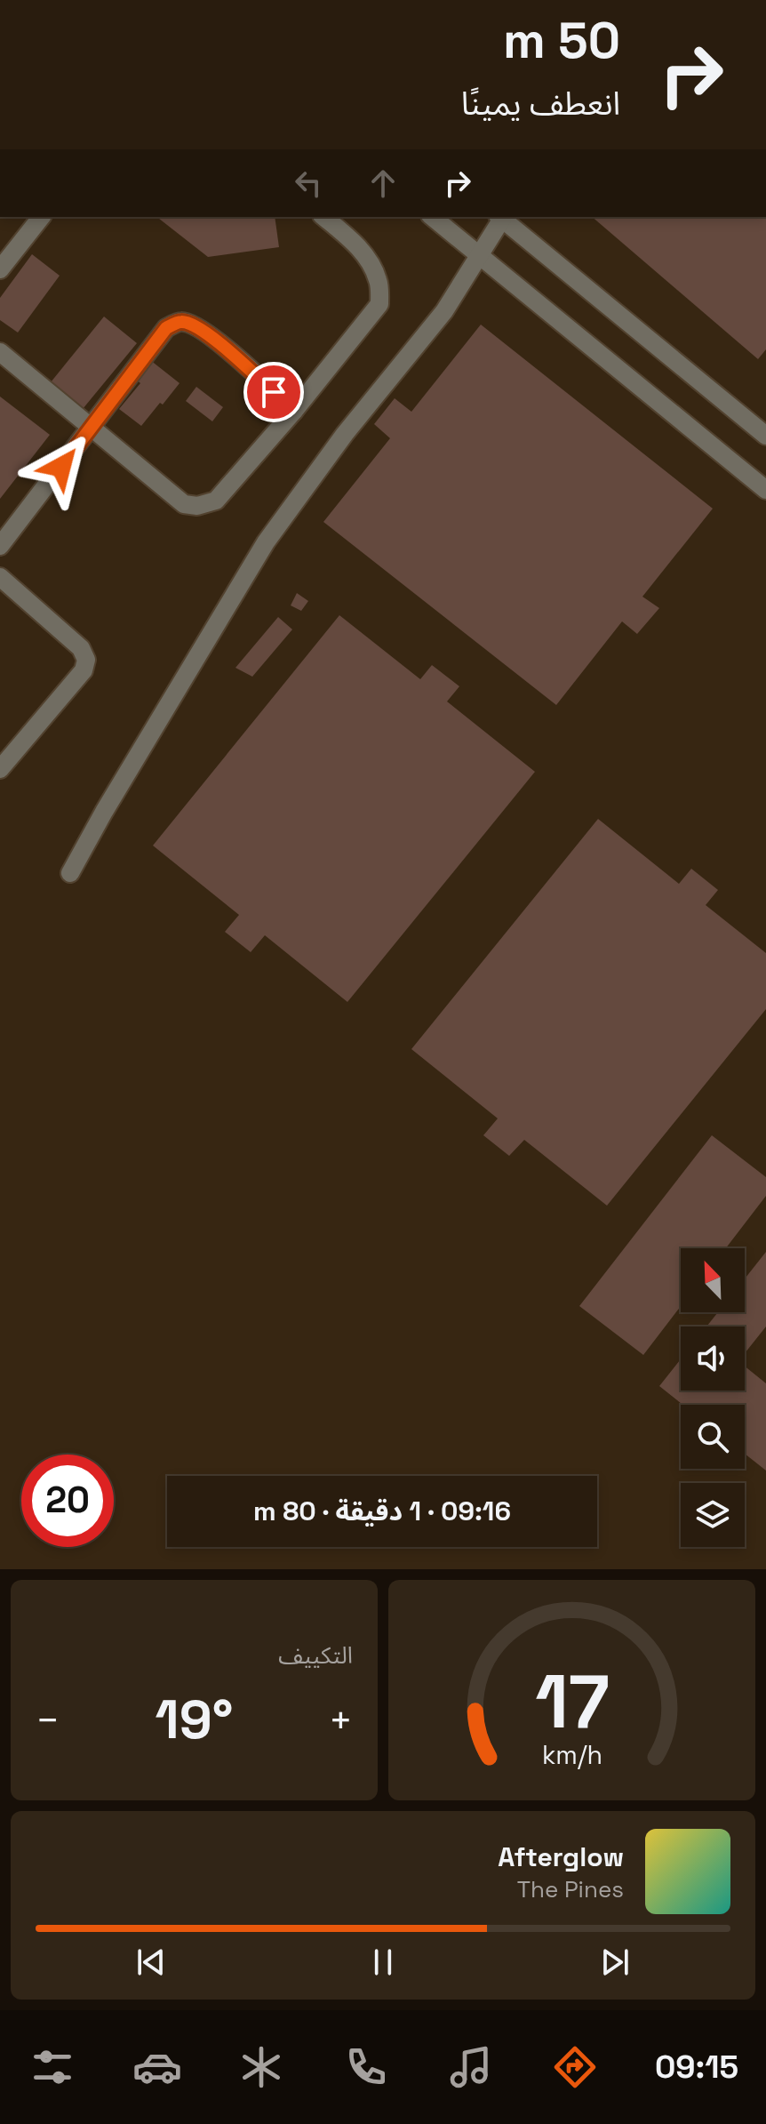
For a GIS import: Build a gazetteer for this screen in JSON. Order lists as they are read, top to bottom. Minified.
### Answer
{"north":"top left","page":{"turn":["50 m","انعطف يمينًا"],"limit":"20","trip":"09:16 · 1 دقيقة · 80 m","tile":"التكييف","heat":["−","19°","+"],"song":["Afterglow","The Pines"],"tabs":"09:15","gauge":["17","km/h"]}}
